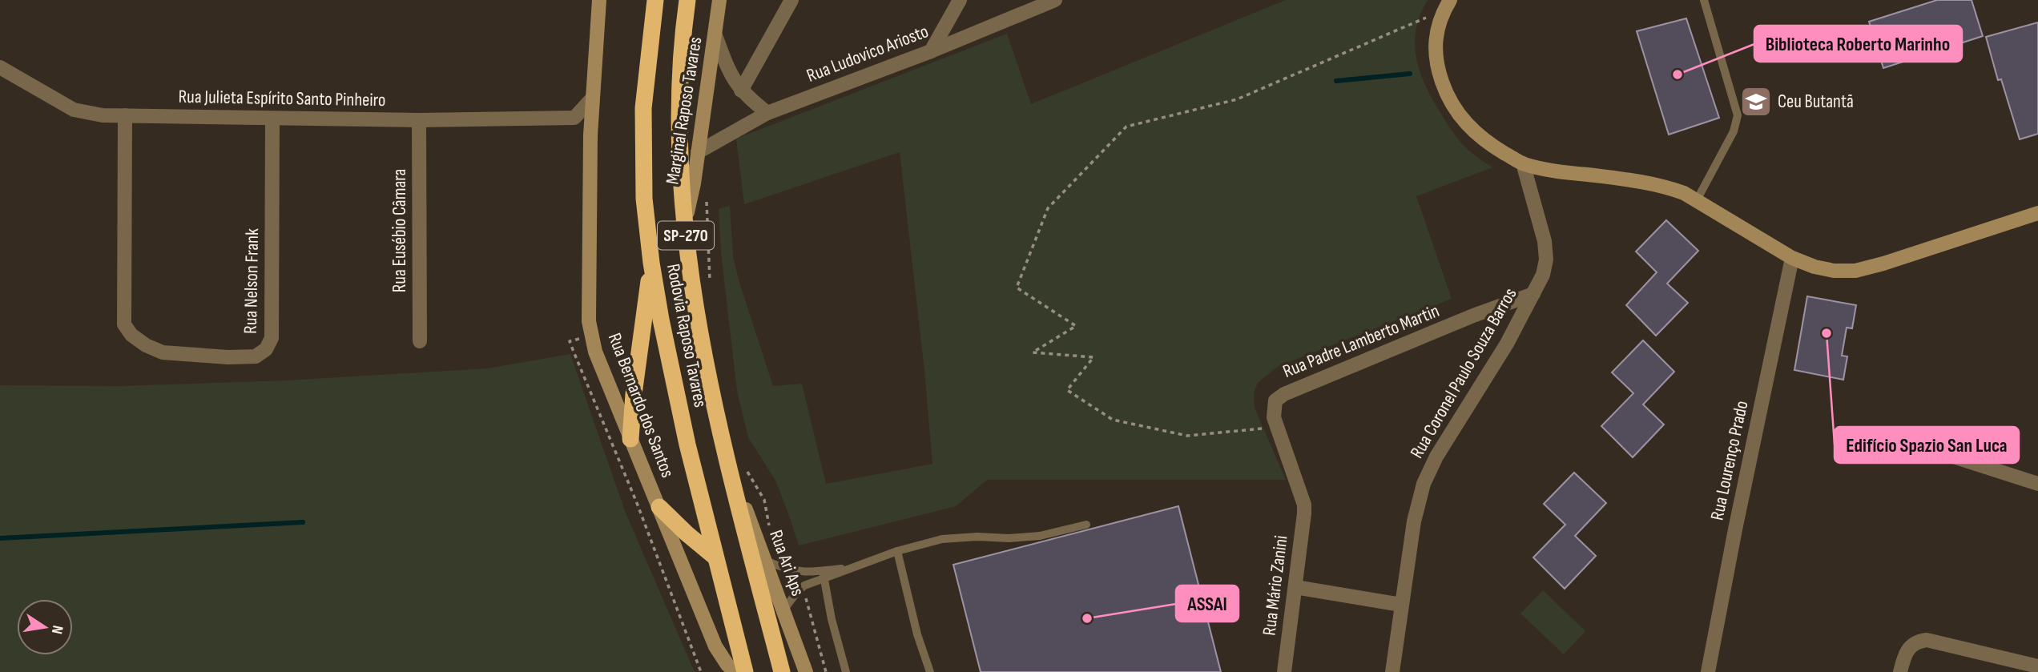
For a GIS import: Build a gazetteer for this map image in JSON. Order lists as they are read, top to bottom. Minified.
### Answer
{"streets":{"highway":["SP-270","Rodovia Raposo Tavares"],"main road":["Marginal Raposo Tavares","Rua Bernardo dos Santos","Rua Ari Aps"],"street":["Rua Ludovico Ariosto","Rua Julieta Espírito Santo Pinheiro","Rua Eusébio Câmara","Rua Nelson Frank","Rua Padre Lamberto Martin","Rua Coronel Paulo Souza Barros","Rua Lourenço Prado","Rua Mário Zanini"]},"crossings":[["Rua Ludovico Ariosto","Marginal Raposo Tavares"],["Rua Julieta Espírito Santo Pinheiro","Rua Eusébio Câmara"],["Rua Julieta Espírito Santo Pinheiro","Rua Nelson Frank"],["Marginal Raposo Tavares","Rodovia Raposo Tavares"],["Rodovia Raposo Tavares","Rua Ari Aps"],["Rua Padre Lamberto Martin","Rua Coronel Paulo Souza Barros"],["Rua Padre Lamberto Martin","Rua Mário Zanini"]],"places":{"other":["Biblioteca Roberto Marinho","Edifício Spazio San Luca","ASSAI"],"school or university":["Ceu Butantã"]},"north":"right"}
